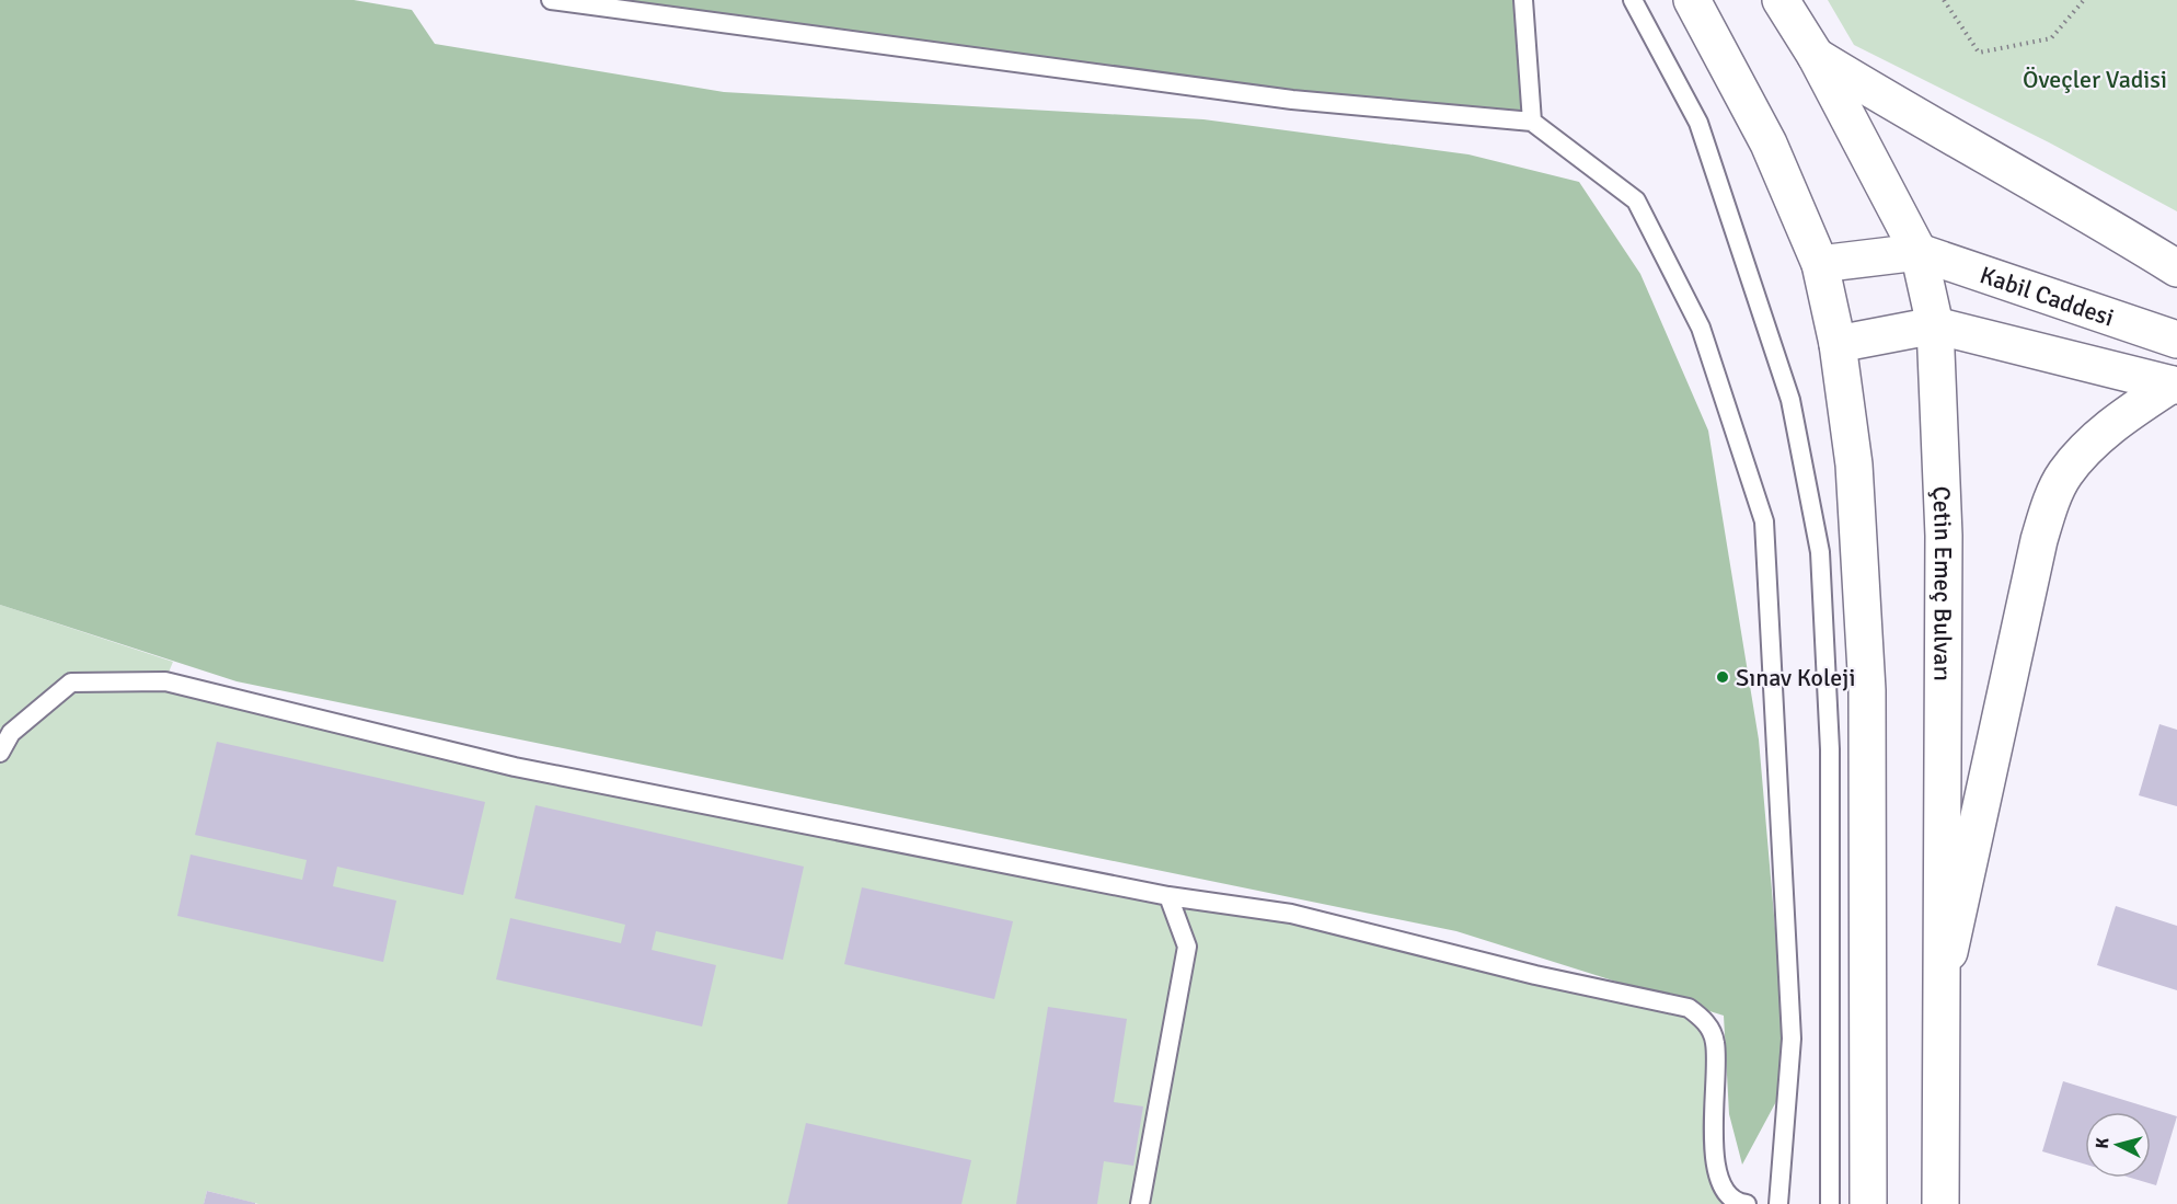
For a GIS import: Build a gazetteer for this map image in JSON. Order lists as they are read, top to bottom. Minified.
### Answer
{"streets":{"main road":["Kabil Caddesi","Çetin Emeç Bulvarı"]},"crossings":[["Kabil Caddesi","Çetin Emeç Bulvarı"]],"parks":["Öveçler Vadisi"],"places":["Sınav Koleji"],"north":"left"}
